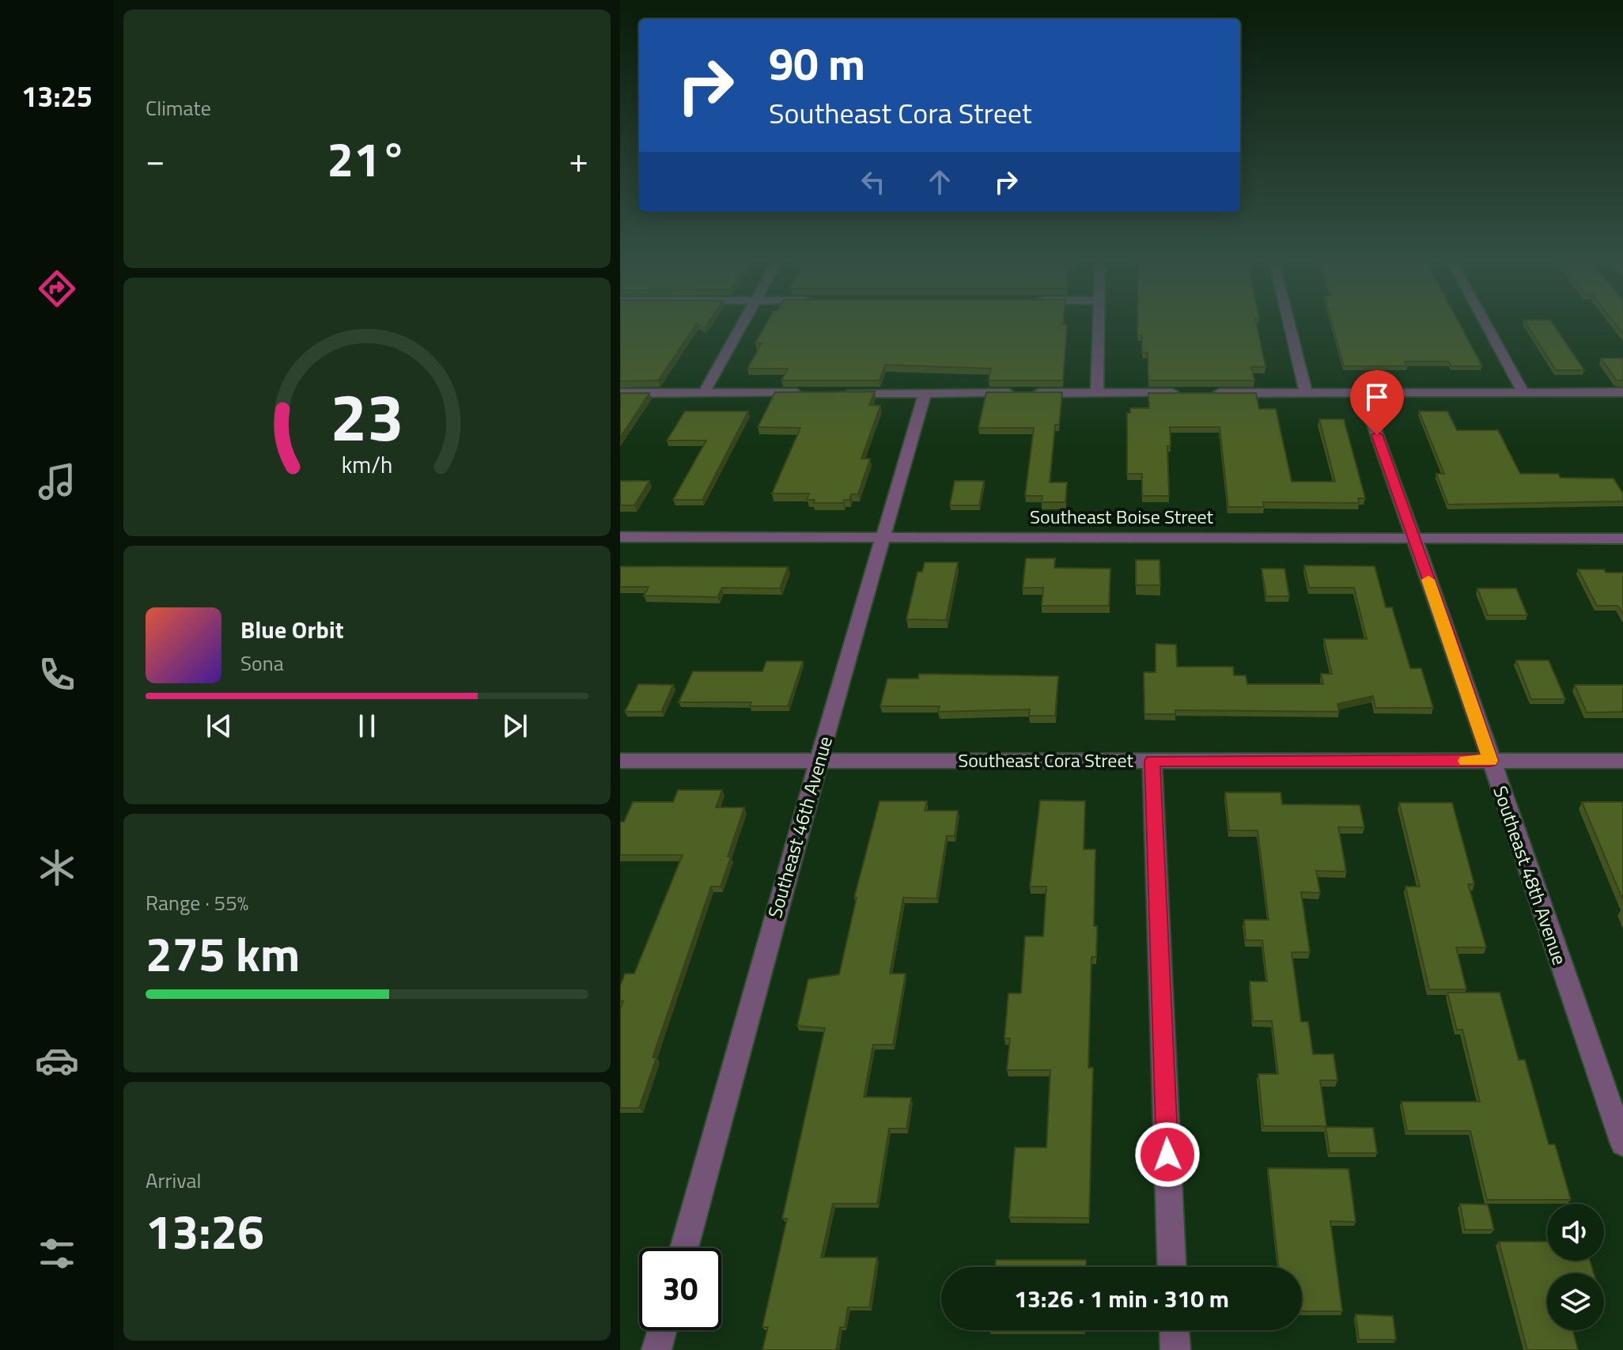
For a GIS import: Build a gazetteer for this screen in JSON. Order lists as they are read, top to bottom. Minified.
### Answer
{"streets":{"street":["Southeast Boise Street","Southeast Cora Street","Southeast 46th Avenue","Southeast 48th Avenue"]},"crossings":[["Southeast Boise Street","Southeast 46th Avenue"],["Southeast Boise Street","Southeast 48th Avenue"],["Southeast Cora Street","Southeast 46th Avenue"],["Southeast Cora Street","Southeast 48th Avenue"]],"page":{"tabs":"13:25","tile":["Climate",["Range · 55%","275 km"],["Arrival","13:26"]],"turn":["90 m","Southeast Cora Street"],"heat":["−","21°","+"],"song":["Blue Orbit","Sona"],"limit":"30","trip":"13:26 · 1 min · 310 m","gauge":["23","km/h"]}}
